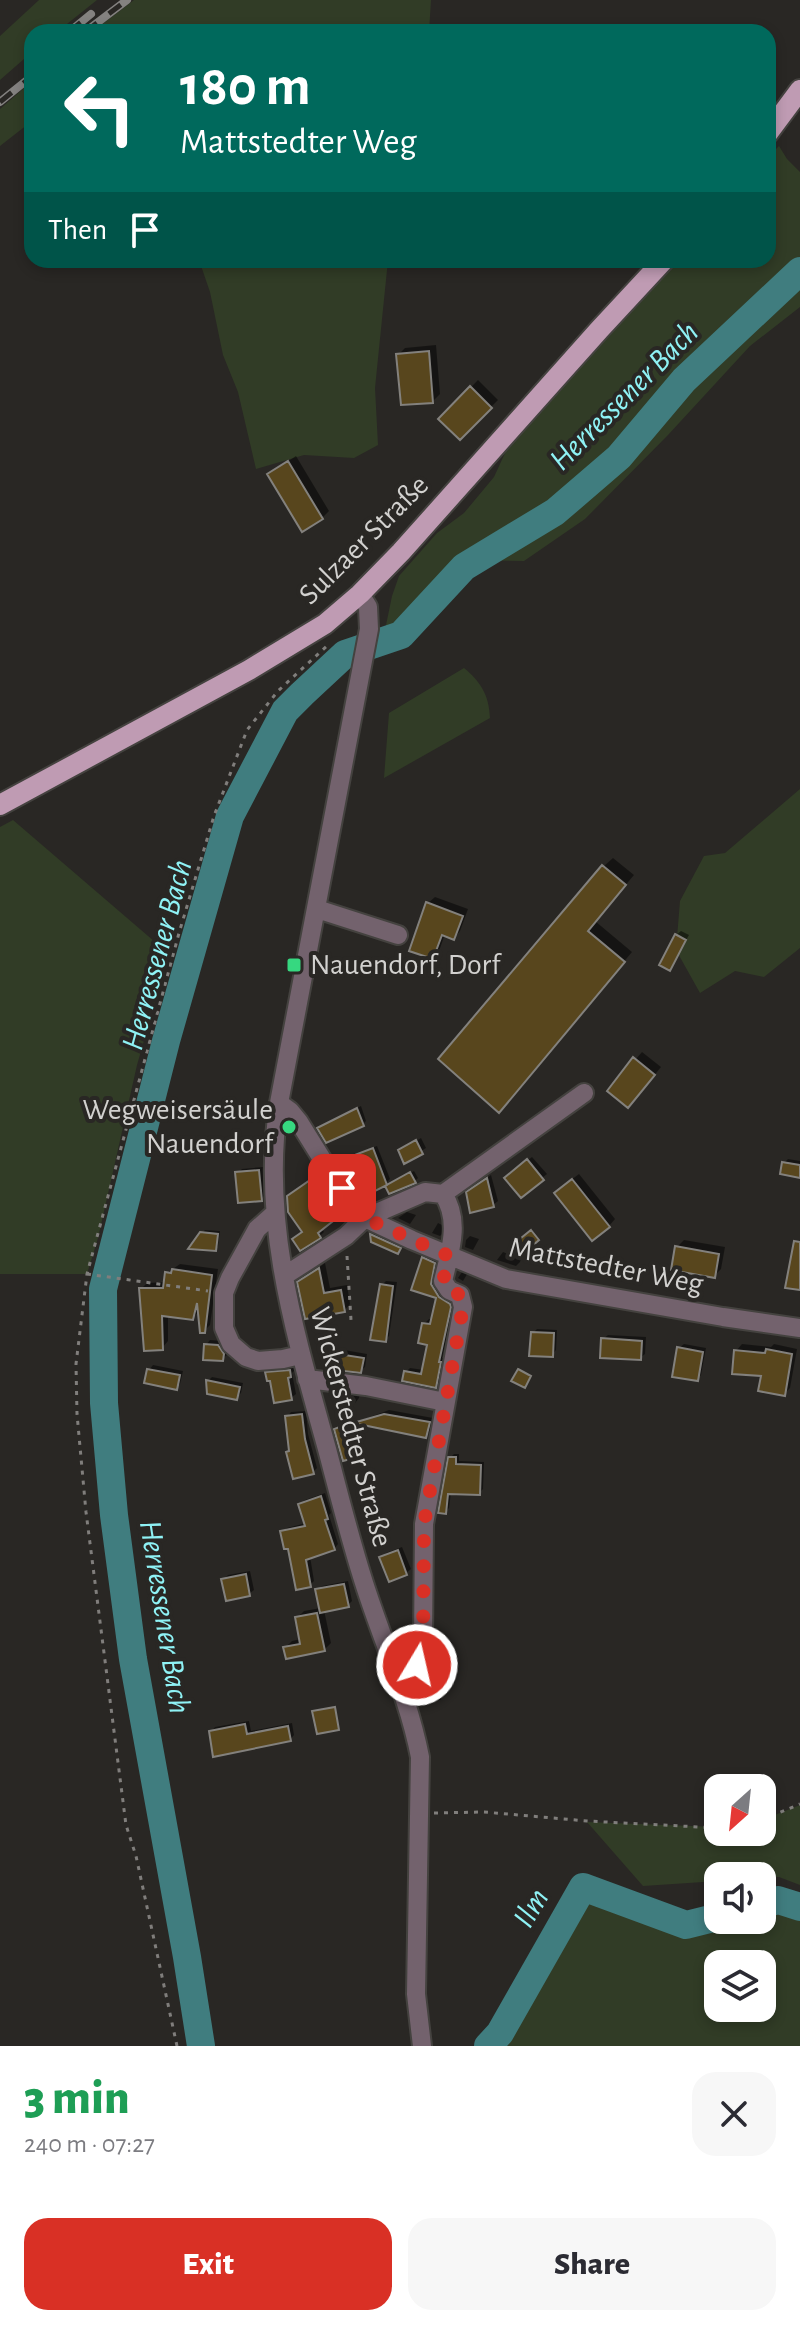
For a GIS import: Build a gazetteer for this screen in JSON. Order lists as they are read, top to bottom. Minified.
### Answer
{"streets":{"main road":["Sulzaer Straße"],"street":["Mattstedter Weg","Wickerstedter Straße"]},"crossings":[["Sulzaer Straße","Wickerstedter Straße"],["Mattstedter Weg","Wickerstedter Straße"]],"water":["Herressener Bach","Ilm"],"places":{"transit":["Nauendorf, Dorf"],"other":["Wegweisersäule Nauendorf"]},"north":"bottom left","page":{"turn":["180 m","Mattstedter Weg"],"then":"Then","heading":["3 min","240 m · 07:27"],"buttons":["Exit","Share"]}}
